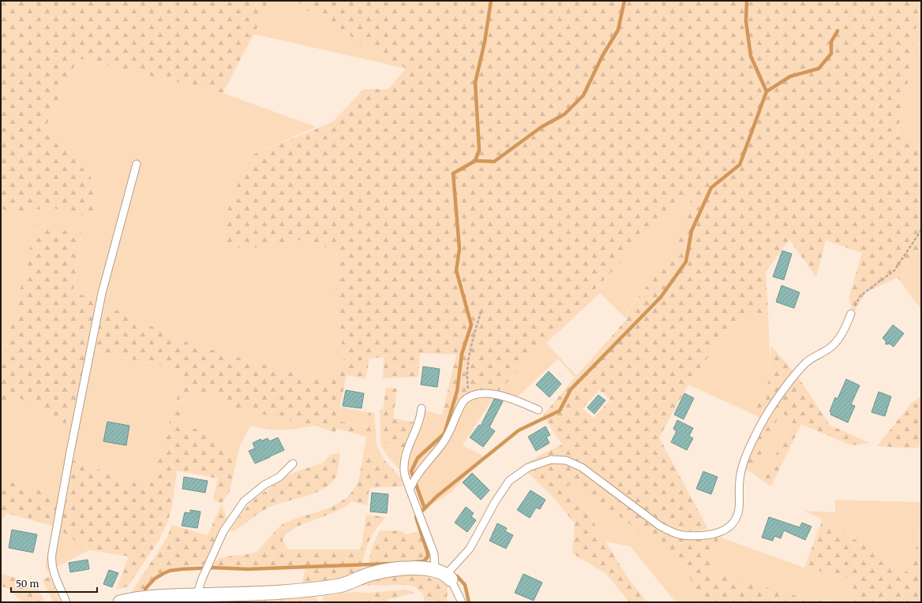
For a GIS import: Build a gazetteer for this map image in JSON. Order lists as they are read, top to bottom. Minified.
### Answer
{"scale_bar":"50 m"}
